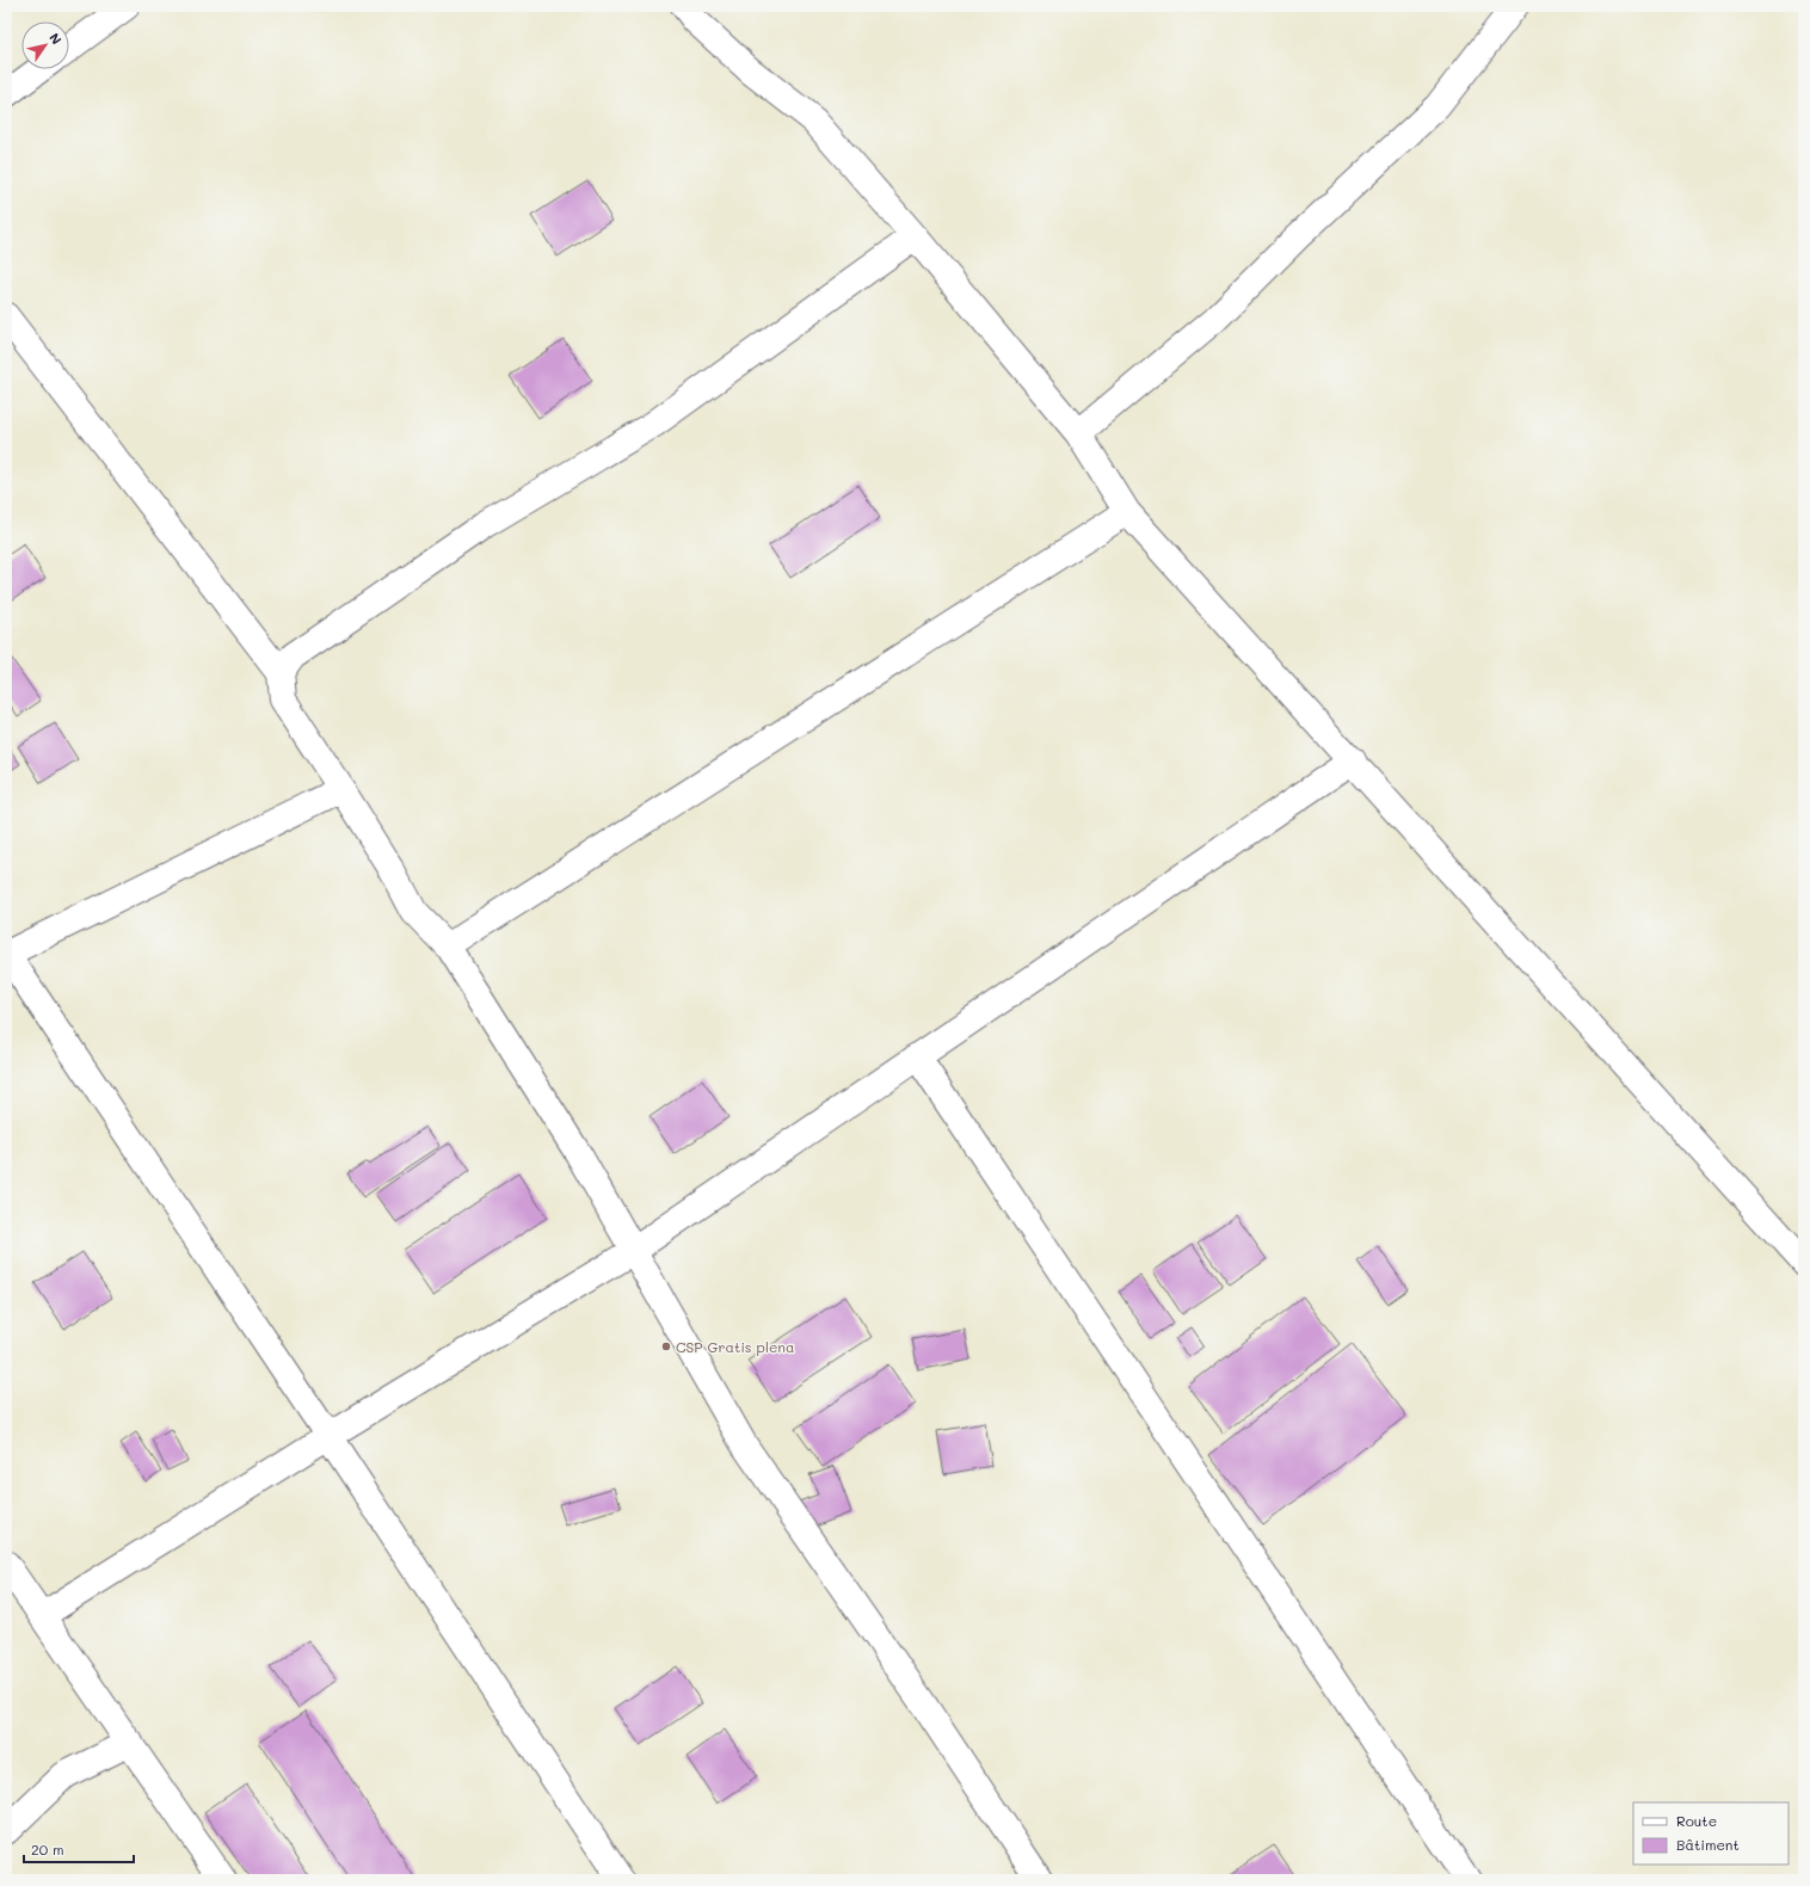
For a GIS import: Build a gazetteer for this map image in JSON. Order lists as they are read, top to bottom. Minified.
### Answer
{"places":["CSP Gratis plena"],"legend":["Route","Bâtiment"],"scale_bar":"20 m","north":"top right"}
